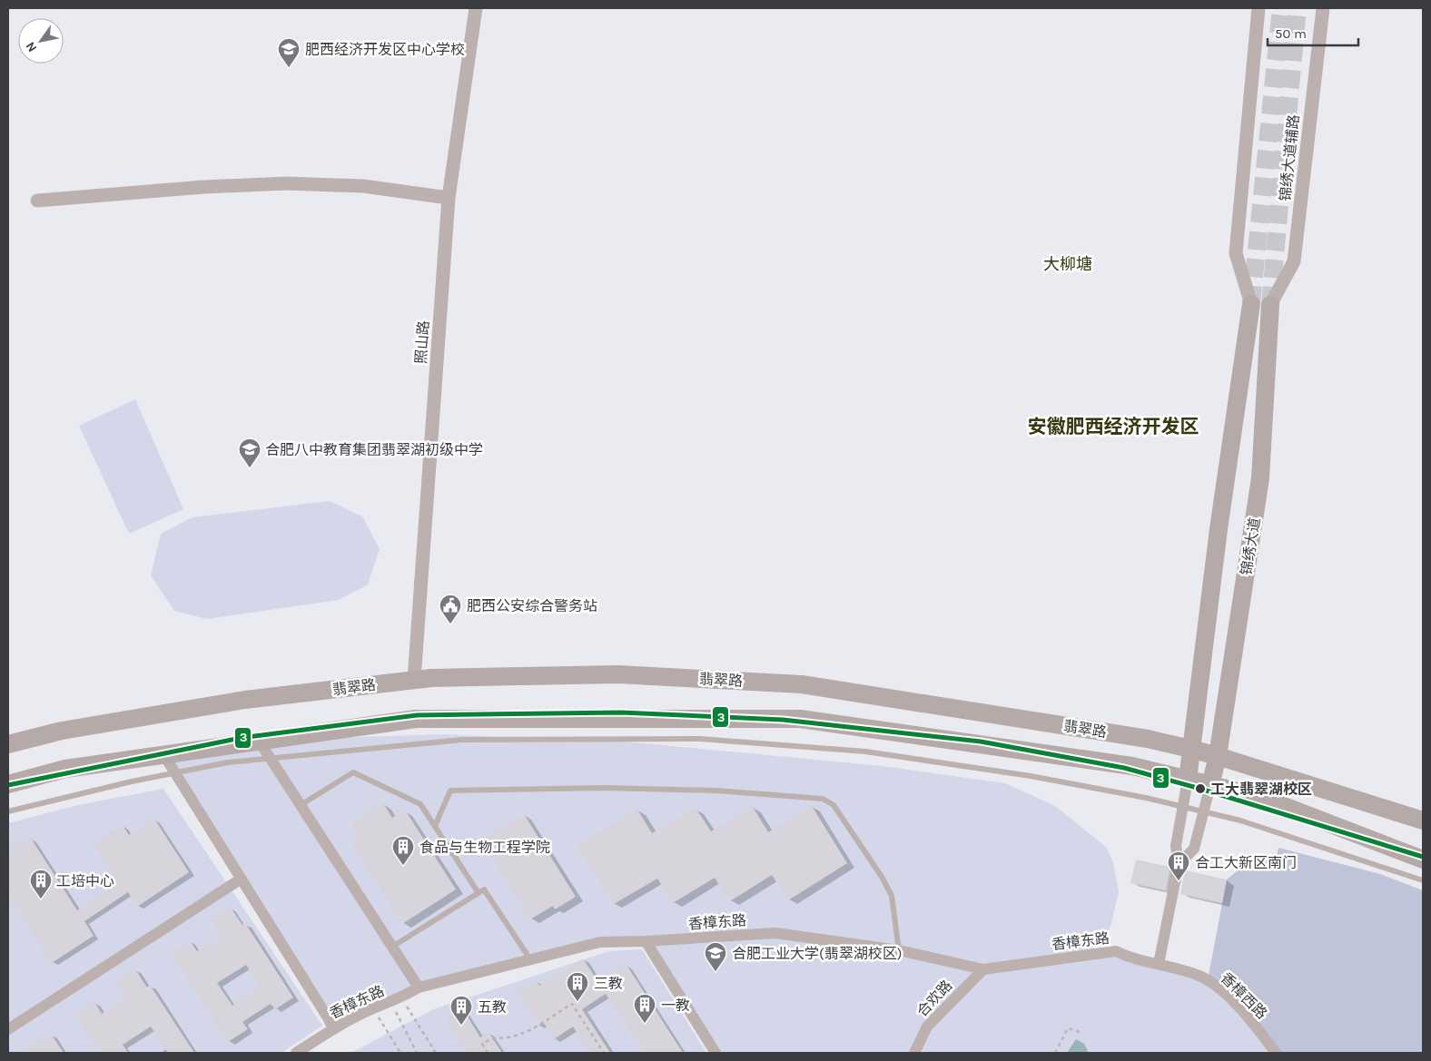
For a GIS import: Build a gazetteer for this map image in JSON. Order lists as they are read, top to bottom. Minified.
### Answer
{"streets":{"main road":["锦绣大道","翡翠路"],"street":["锦绣大道辅路","照山路","香樟东路","香樟西路","合欢路"]},"crossings":[["锦绣大道辅路","锦绣大道"],["照山路","翡翠路"],["锦绣大道","翡翠路"],["香樟东路","香樟西路"],["香樟东路","合欢路"]],"districts":["大柳塘","安徽肥西经济开发区"],"places":{"school or university":["肥西经济开发区中心学校","合肥八中教育集团翡翠湖初级中学","合肥工业大学(翡翠湖校区)"],"public building":["肥西公安综合警务站"],"other":["工大翡翠湖校区"],"building":["食品与生物工程学院","合工大新区南门","工培中心","三教","一教","五教"]},"lines":["transit line 3"],"scale_bar":"50 m","north":"bottom left"}
